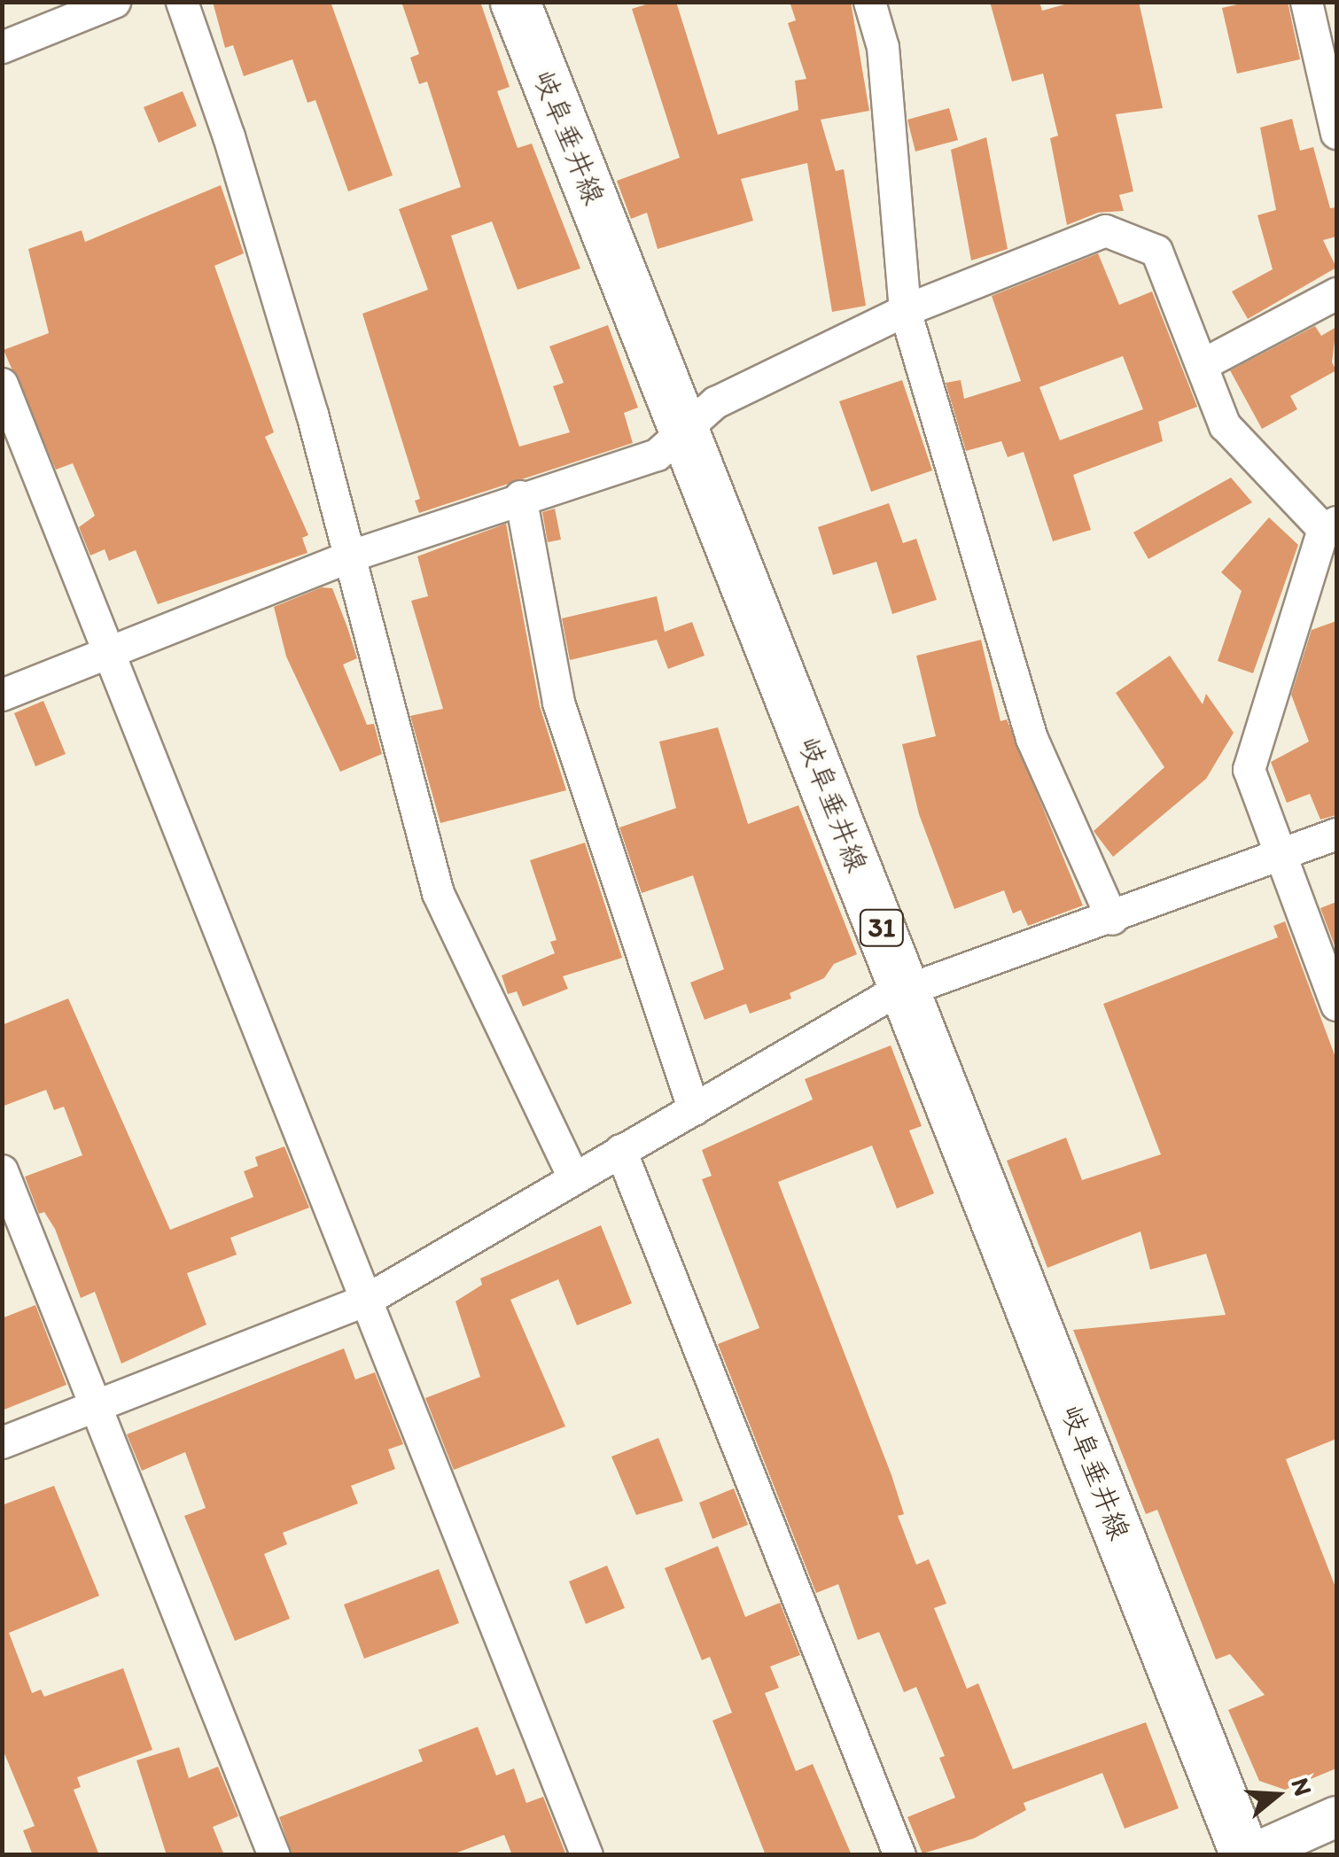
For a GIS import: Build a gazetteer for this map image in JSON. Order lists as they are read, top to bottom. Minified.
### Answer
{"streets":{"main road":["岐阜垂井線","31"]},"north":"right"}
